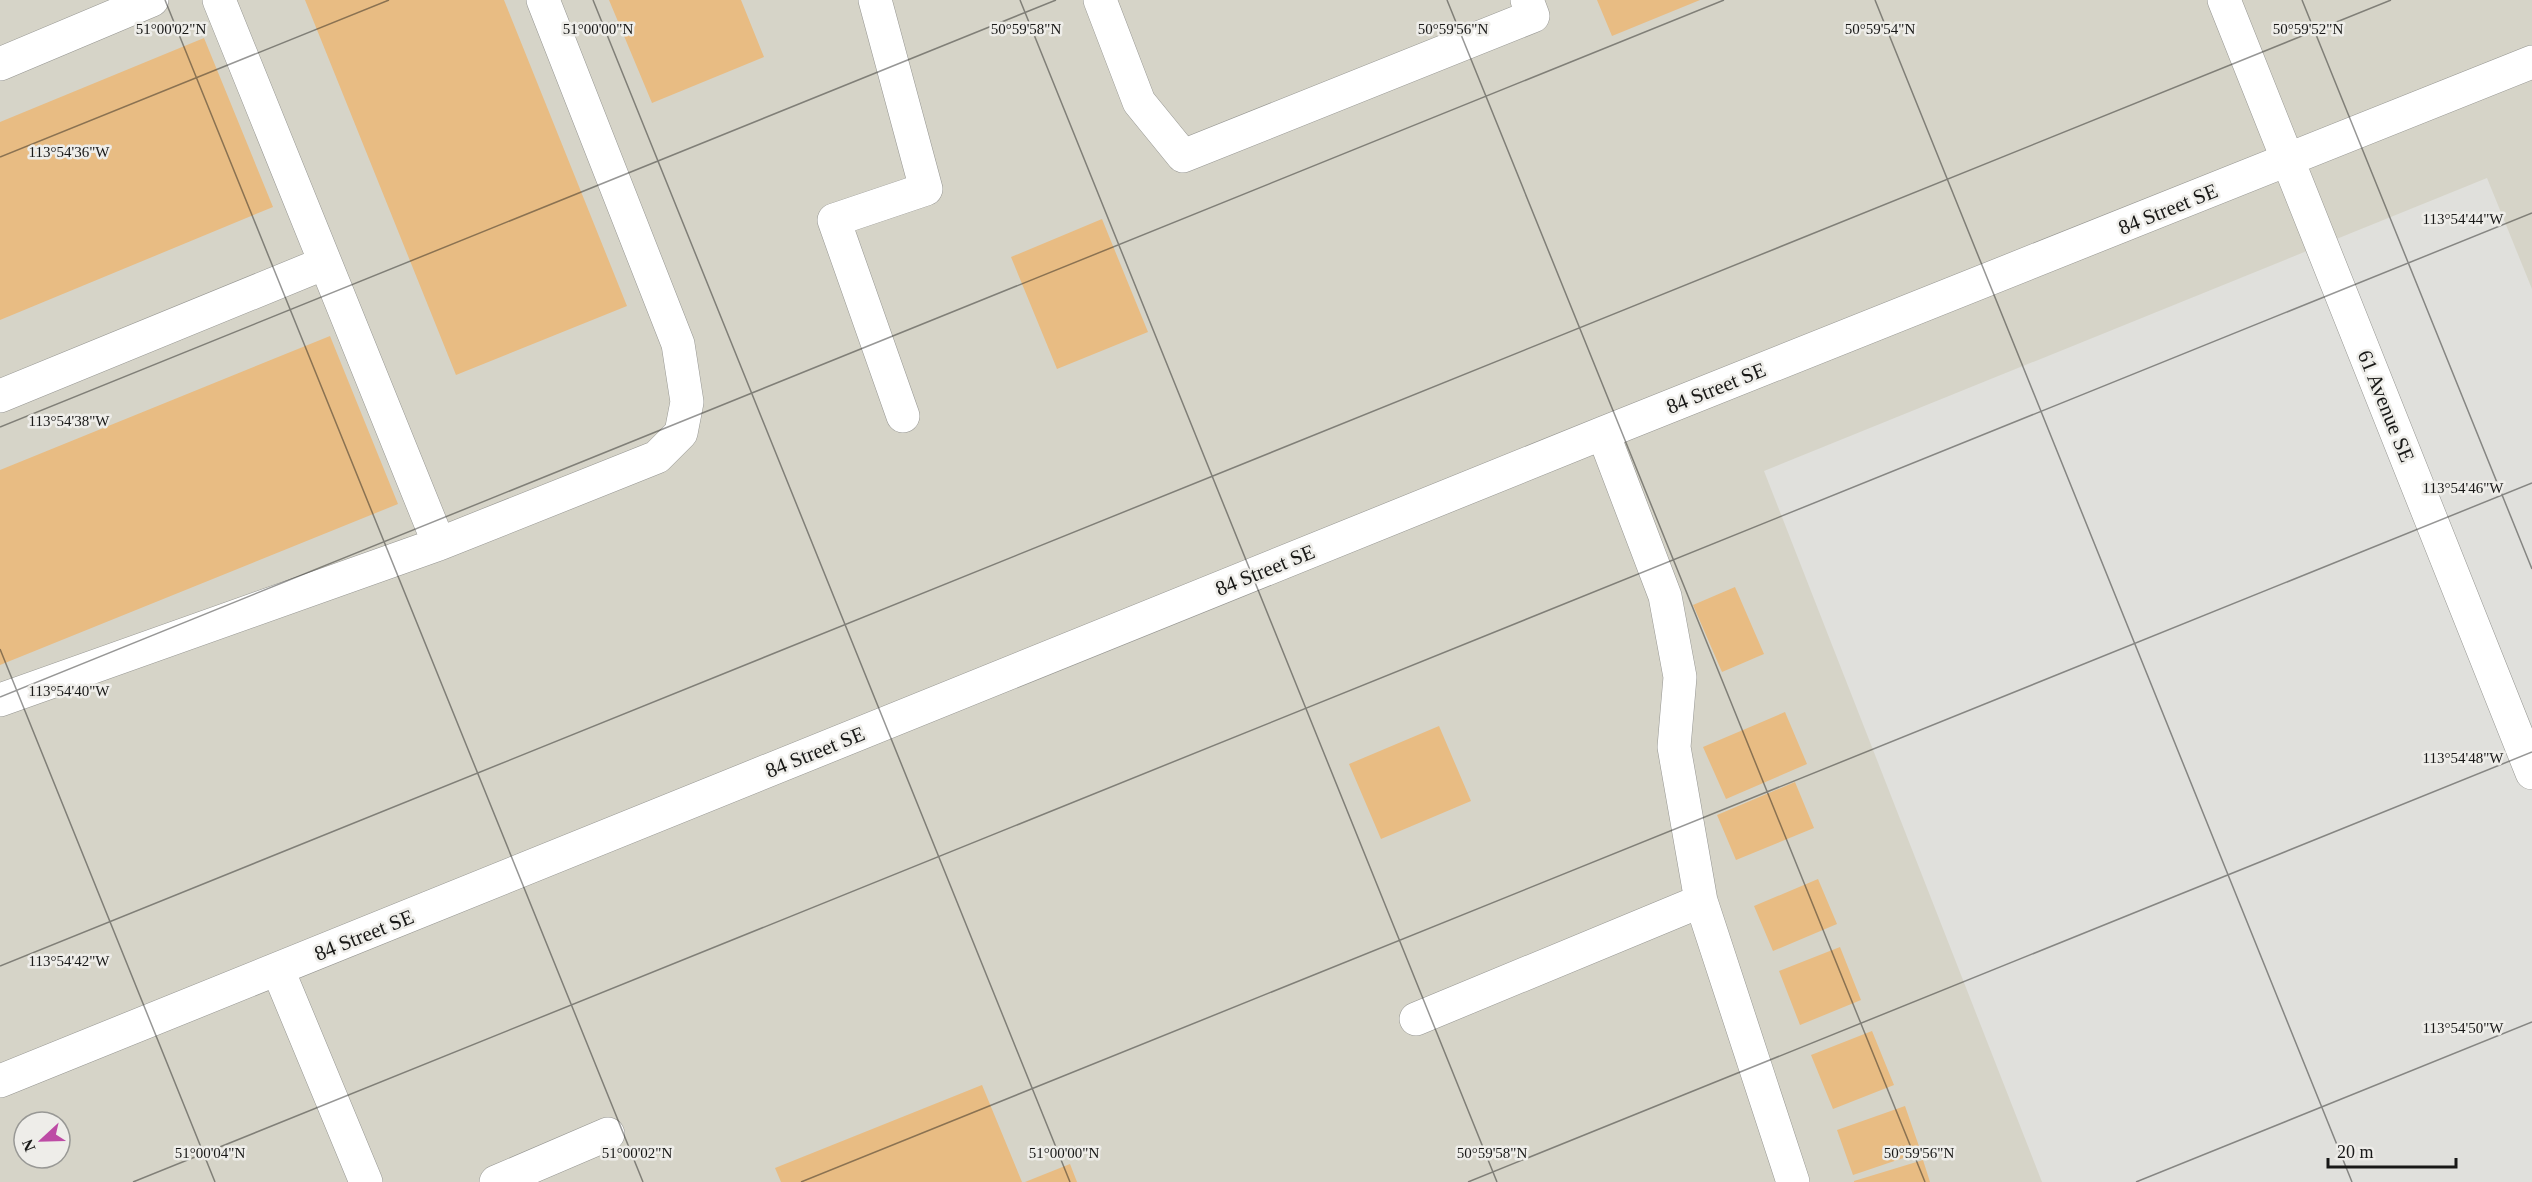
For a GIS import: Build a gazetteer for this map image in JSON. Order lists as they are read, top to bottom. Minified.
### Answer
{"streets":{"street":["84 Street SE","61 Avenue SE"]},"crossings":[["84 Street SE","61 Avenue SE"]],"scale_bar":"20 m","north":"left","coordinates":["51°00'02\"N","51°00'00\"N","50°59'58\"N","50°59'56\"N","50°59'54\"N","50°59'52\"N","113°54'36\"W","113°54'44\"W","113°54'38\"W","113°54'46\"W","113°54'40\"W","113°54'48\"W","113°54'42\"W","113°54'50\"W","51°00'04\"N"]}
